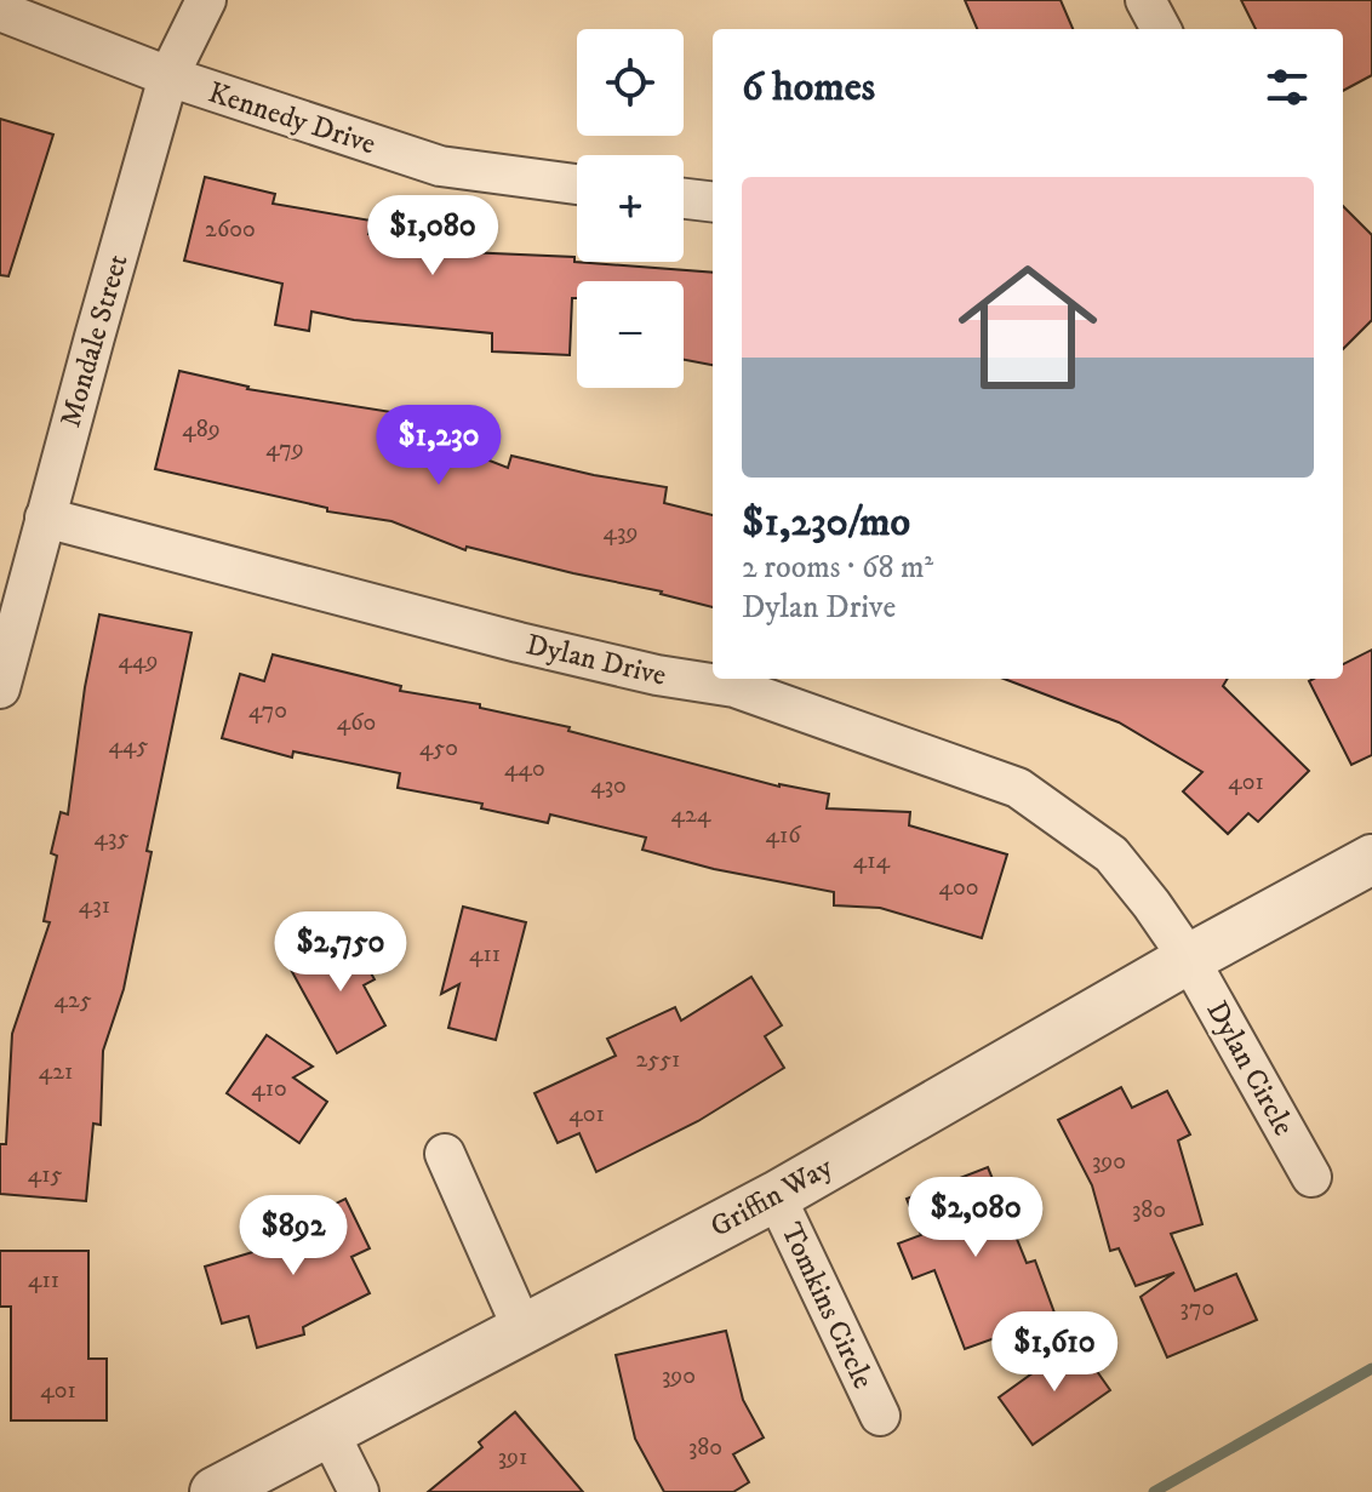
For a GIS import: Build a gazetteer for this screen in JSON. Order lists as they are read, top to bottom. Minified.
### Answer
{"streets":{"street":["Kennedy Drive","Mondale Street","Dylan Drive","Dylan Circle","Griffin Way","Tomkins Circle"]},"crossings":[["Kennedy Drive","Mondale Street"],["Mondale Street","Dylan Drive"],["Dylan Drive","Dylan Circle"],["Dylan Drive","Griffin Way"],["Dylan Circle","Griffin Way"],["Griffin Way","Tomkins Circle"]],"house_numbers":["2600","489","479","439","449","470","460","445","450","440","401","430","424","416","435","414","400","431","411","425","2551","421","410","401","390","415","380","411","370","390","401","380","391"],"page":{"map_buttons":["+","−"],"heading":"6 homes","list":[{"name":"$1,230/mo","note":"2 rooms · 68 m² · Dylan Drive"}],"price":["$1,080","$1,230","$2,750","$2,080","$892","$1,610"]}}
